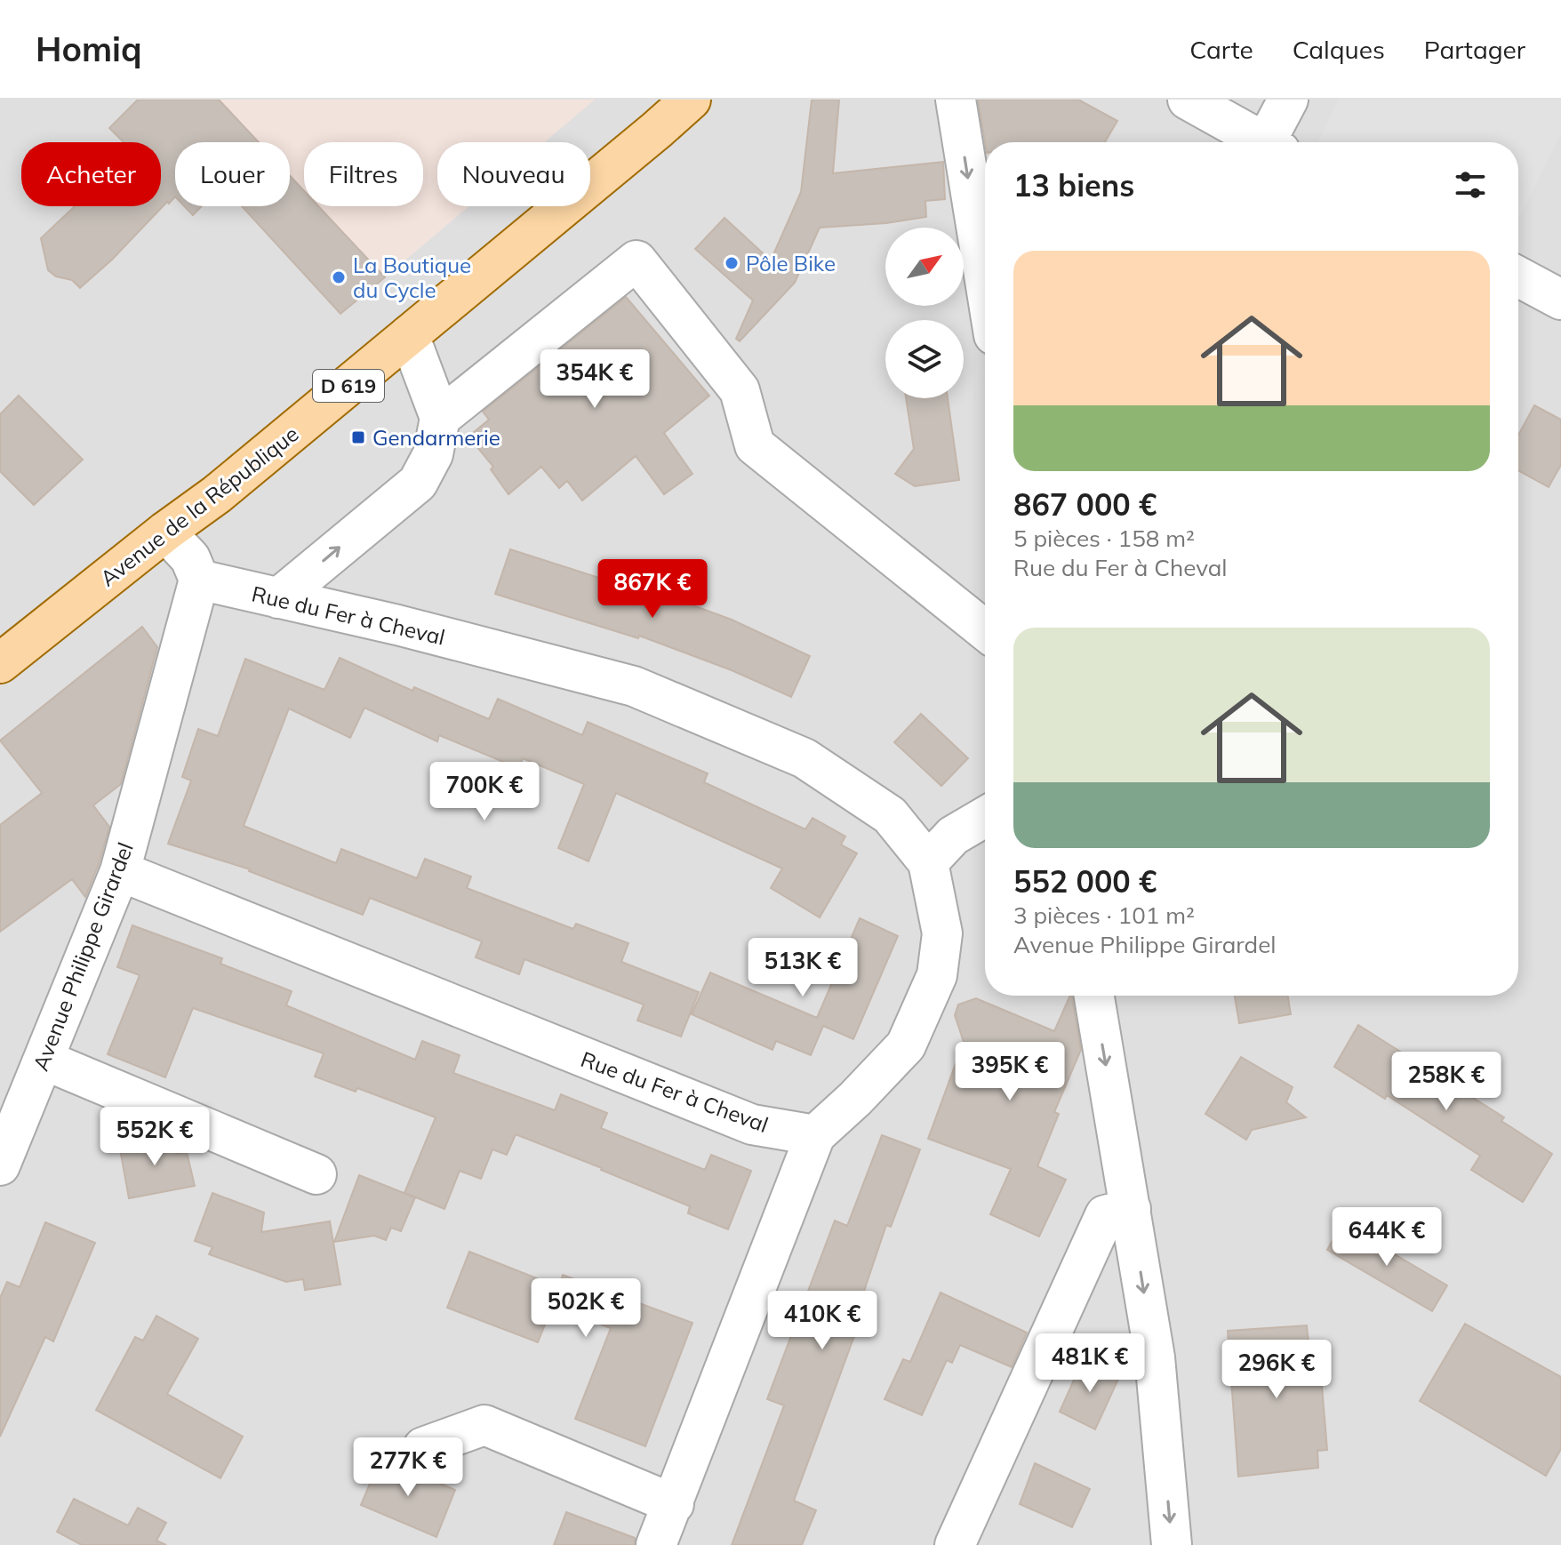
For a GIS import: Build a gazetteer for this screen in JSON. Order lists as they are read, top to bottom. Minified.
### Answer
{"streets":{"main road":["D 619","Avenue de la République"],"street":["Rue du Fer à Cheval","Avenue Philippe Girardel"]},"crossings":[["Rue du Fer à Cheval","Avenue Philippe Girardel"]],"places":{"other":["Pôle Bike","La Boutique du Cycle"],"transit":["Gendarmerie"]},"north":"top right","page":{"header":"Homiq","nav":["Carte","Calques","Partager"],"chip":["Acheter","Louer","Filtres","Nouveau"],"heading":"13 biens","list":[{"name":"867 000 €","note":"5 pièces · 158 m² · Rue du Fer à Cheval"},{"name":"552 000 €","note":"3 pièces · 101 m² · Avenue Philippe Girardel"}],"price":["354K €","867K €","700K €","513K €","395K €","258K €","552K €","644K €","502K €","410K €","481K €","296K €","277K €"]}}
